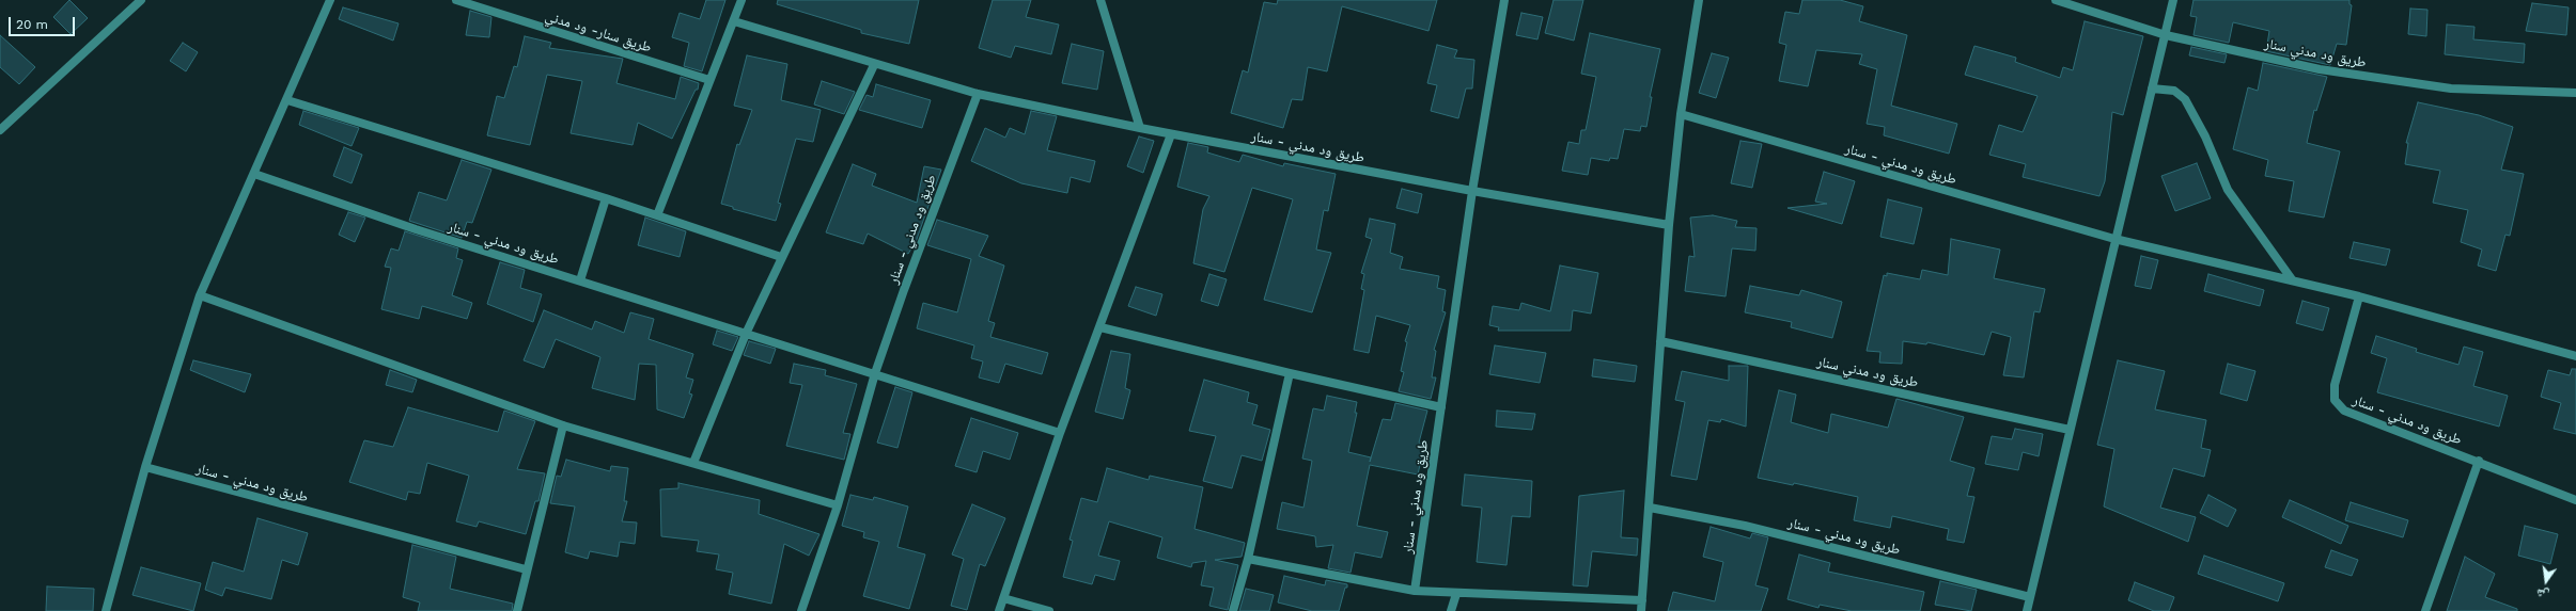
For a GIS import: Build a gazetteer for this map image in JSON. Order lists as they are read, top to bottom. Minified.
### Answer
{"streets":{"street":["طريق سنار- ود مدني","طريق ود مدني سنار","طريق ود مدني - سنار"]},"scale_bar":"20 m","north":"bottom"}
